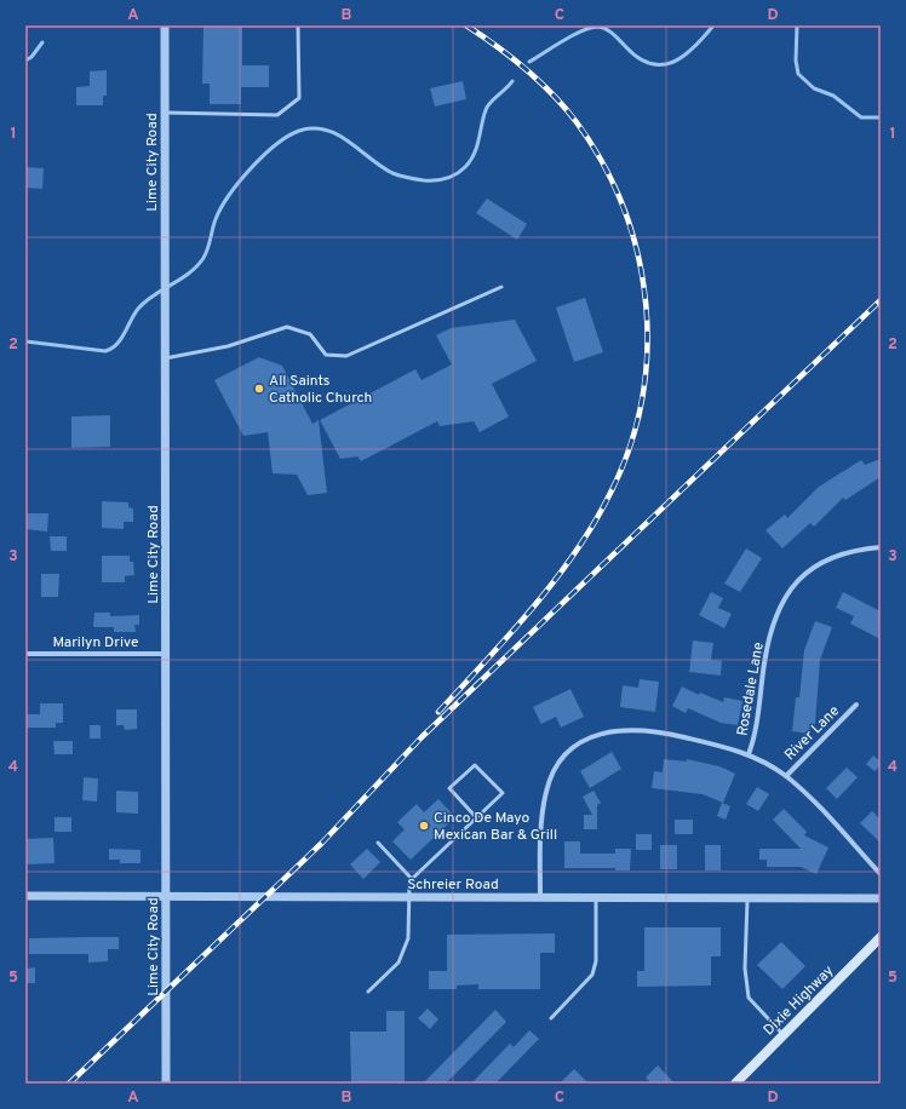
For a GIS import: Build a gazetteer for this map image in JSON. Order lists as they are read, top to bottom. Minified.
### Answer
{"streets":{"main road":["Dixie Highway"],"street":["Lime City Road","Marilyn Drive","Rosedale Lane","River Lane","Schreier Road"]},"crossings":[["Lime City Road","Marilyn Drive"],["Lime City Road","Schreier Road"]],"places":["All Saints Catholic Church","Cinco De Mayo Mexican Bar & Grill"],"grid":{"columns":["A","B","C","D"],"rows":["1","2","3","4","5"]}}
